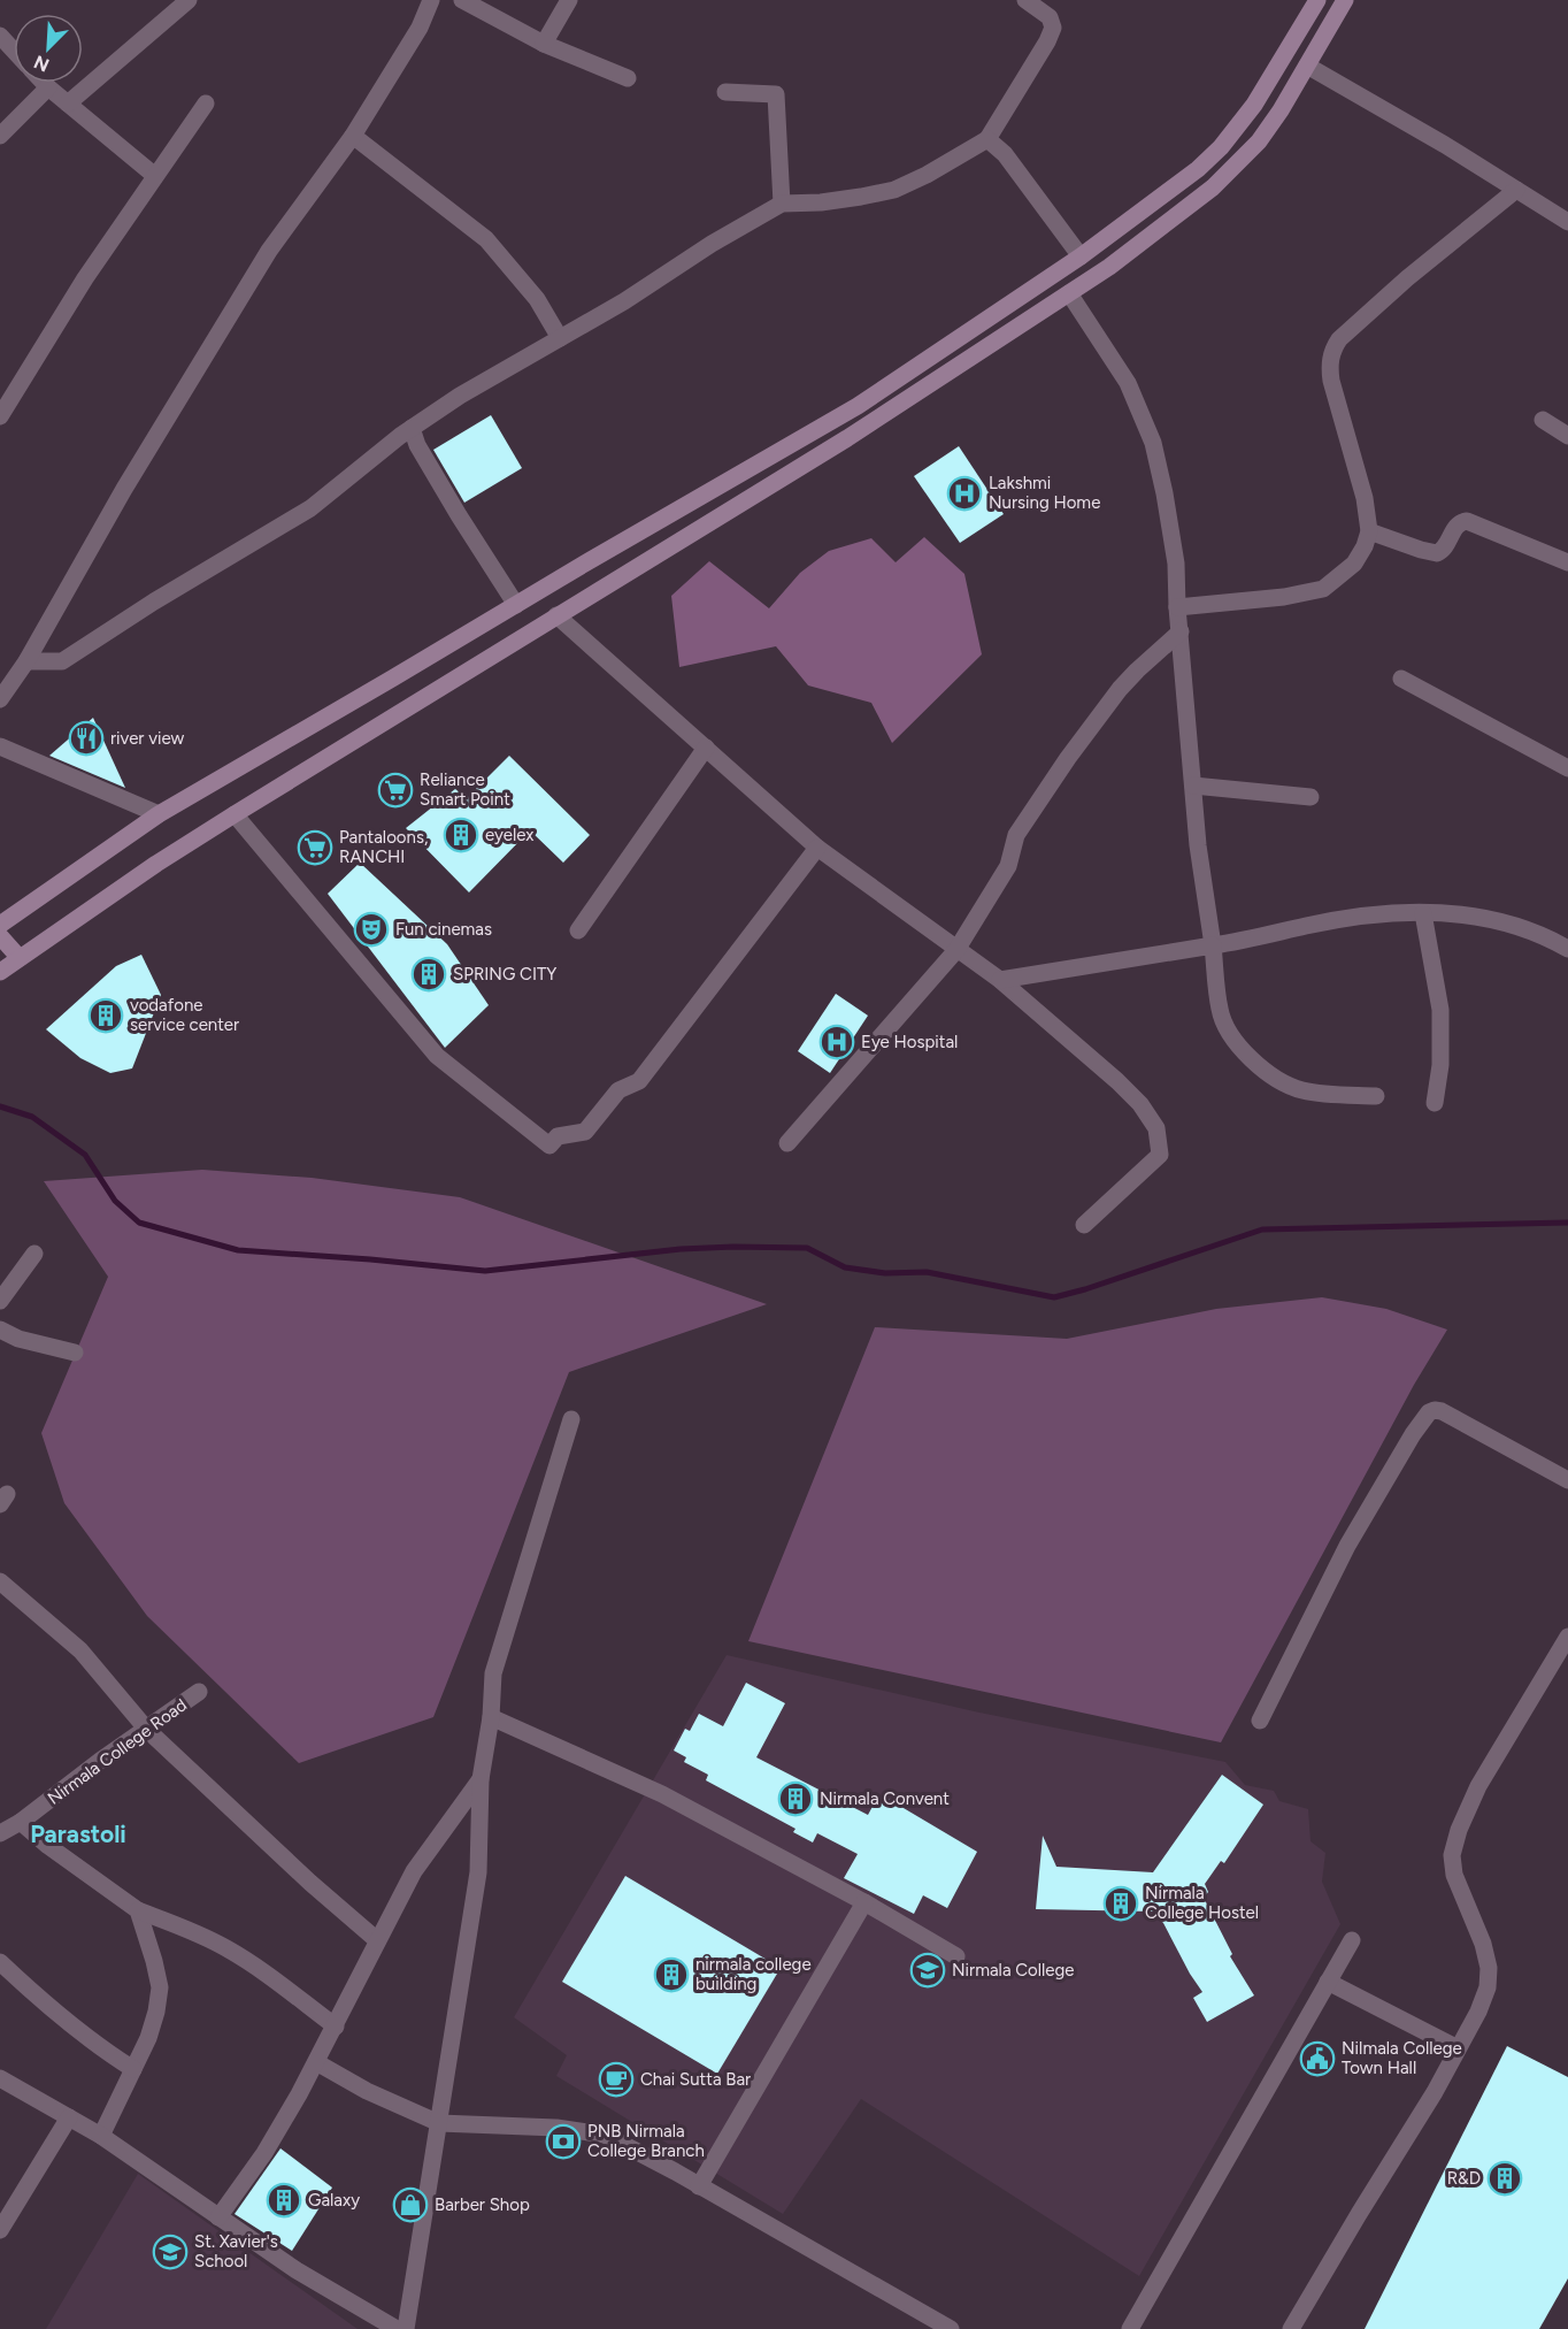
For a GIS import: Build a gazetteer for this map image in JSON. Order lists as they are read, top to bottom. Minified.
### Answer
{"streets":{"street":["Nirmala College Road"]},"districts":["Parastoli"],"places":{"hospital":["Lakshmi Nursing Home","Eye Hospital"],"restaurant":["river view"],"supermarket":["Reliance Smart Point","Pantaloons, RANCHI"],"building":["eyelex","SPRING CITY","vodafone service center","Nirmala Convent","Nirmala College Hostel","nirmala college building","R&D","Galaxy"],"theatre":["Fun cinemas"],"school or university":["Nirmala College","St. Xavier's School"],"public building":["Nilmala College Town Hall"],"cafe":["Chai Sutta Bar"],"bank":["PNB Nirmala College Branch"],"shop":["Barber Shop"]},"north":"bottom left"}
